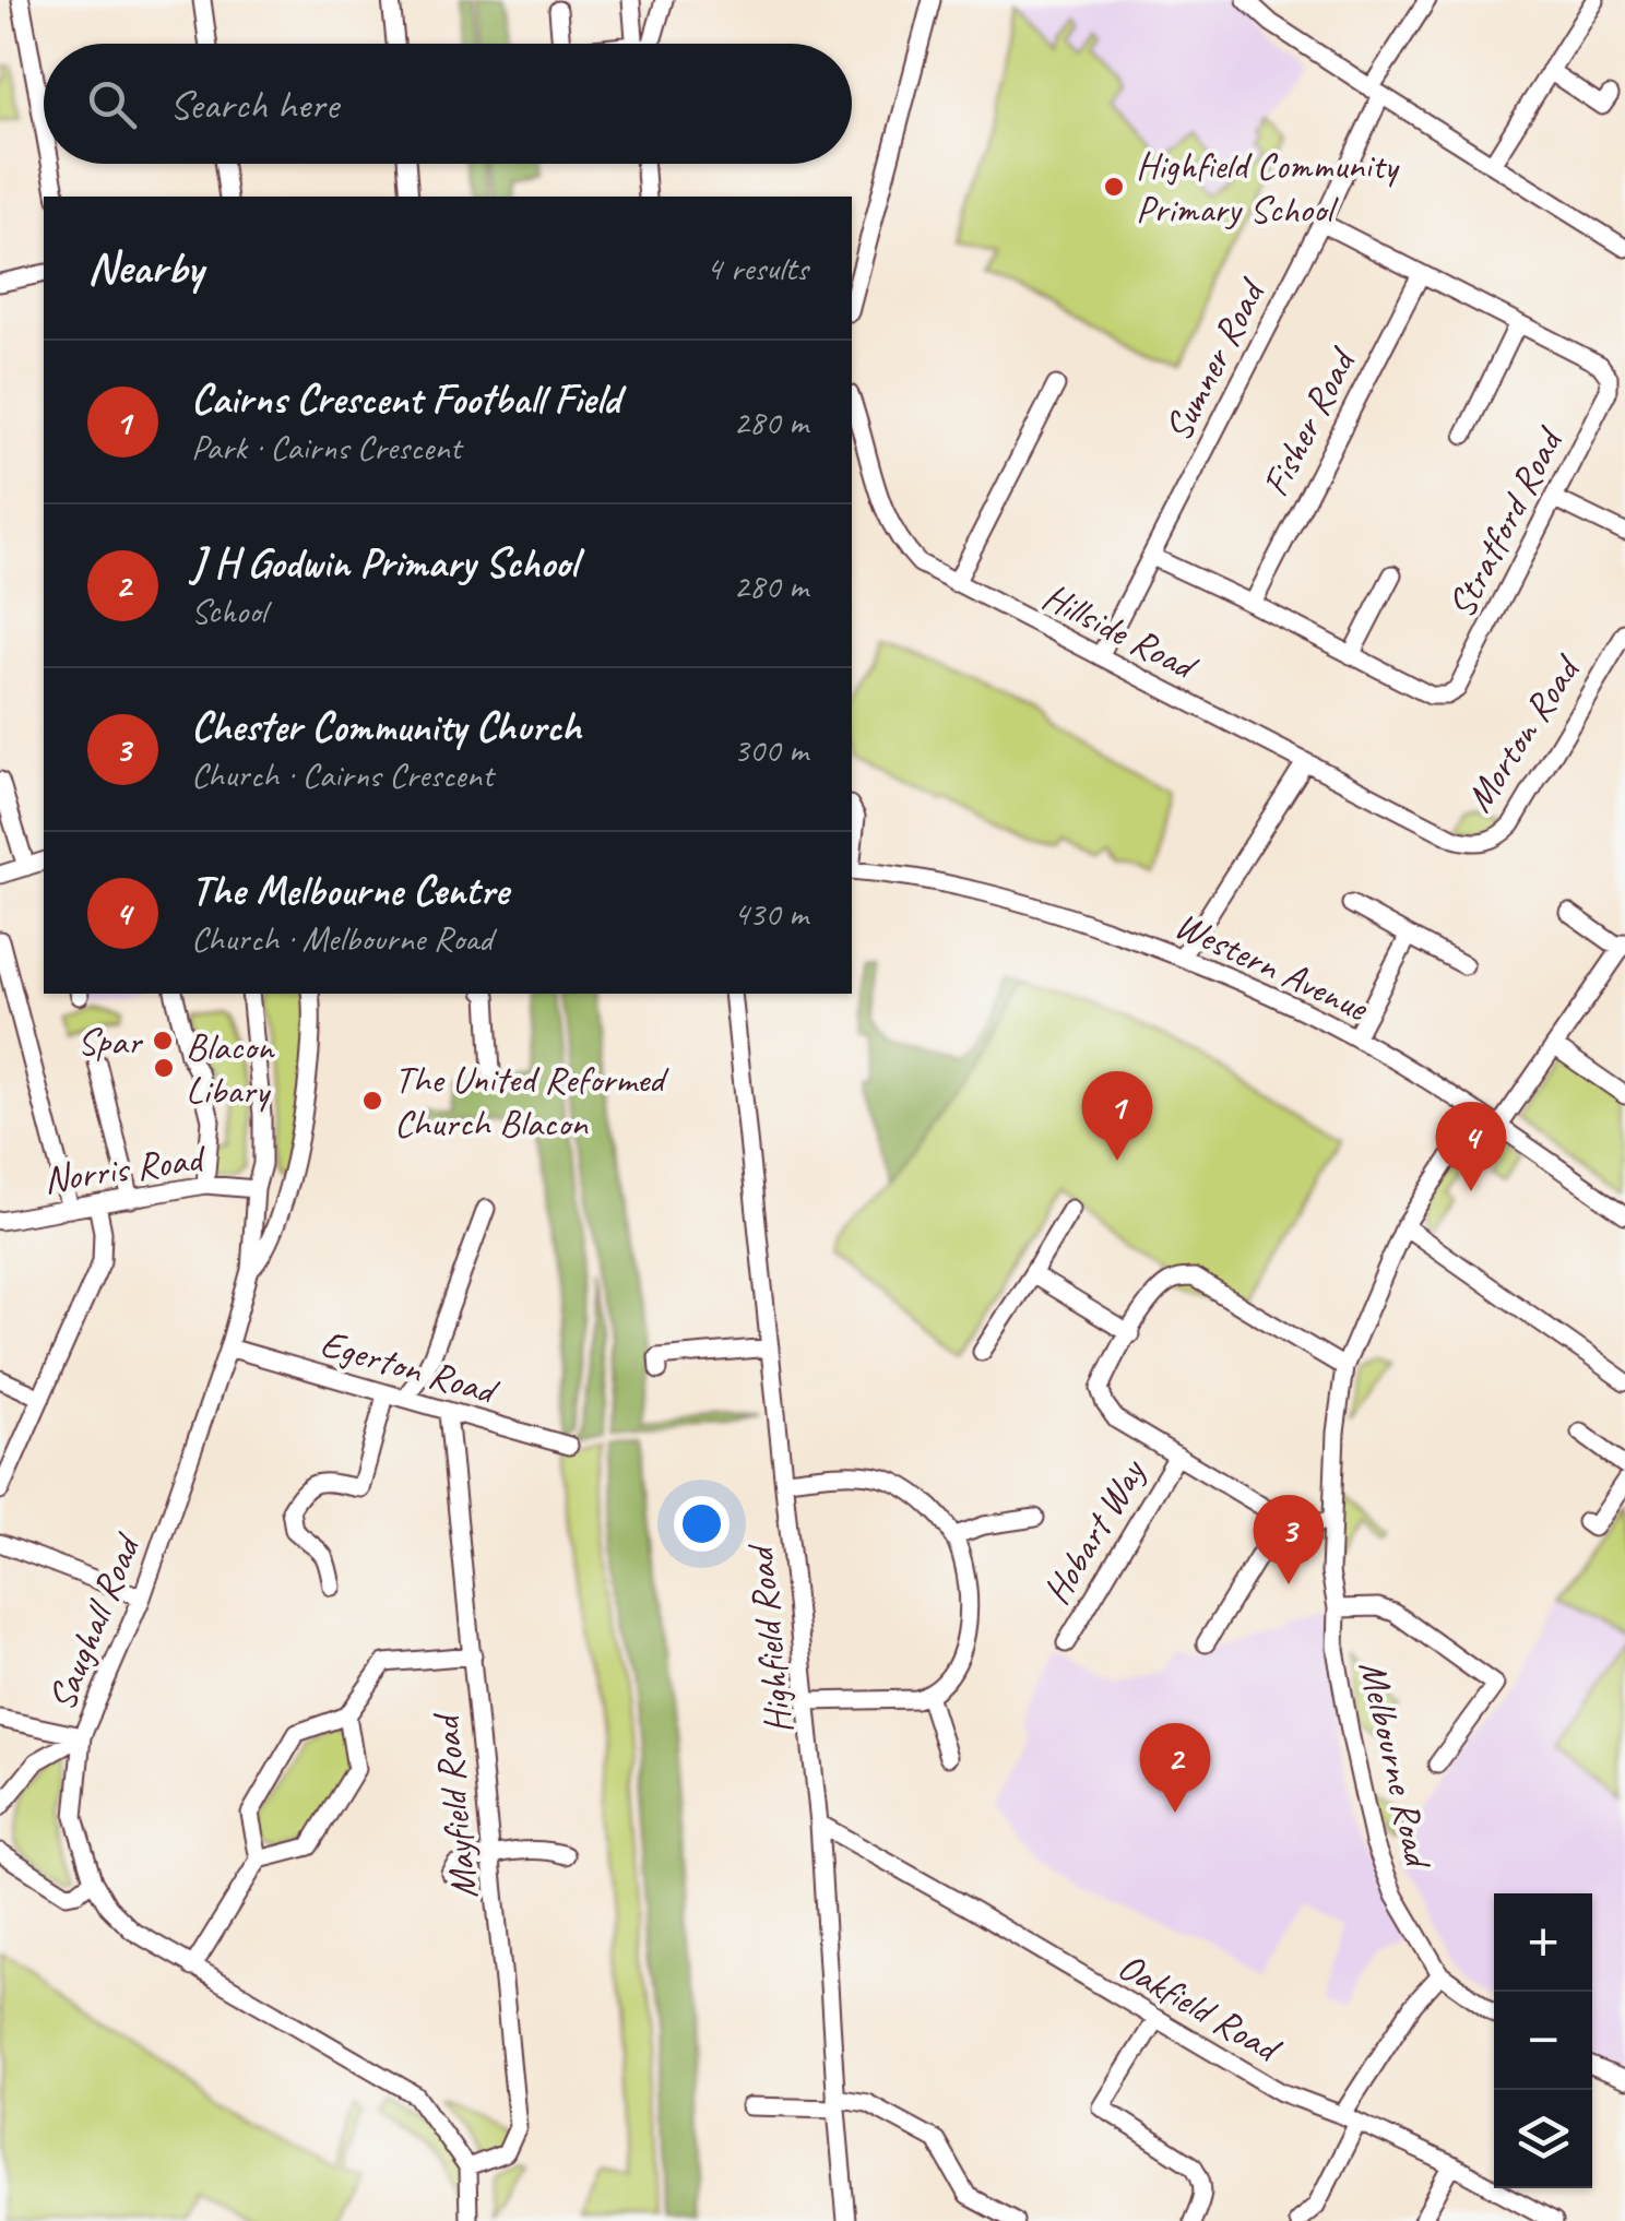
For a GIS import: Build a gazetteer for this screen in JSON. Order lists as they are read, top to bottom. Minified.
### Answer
{"streets":{"street":["Sumner Road","Fisher Road","Stratford Road","Hillside Road","Morton Road","Western Avenue","Norris Road","Egerton Road","Hobart Way","Saughall Road","Highfield Road","Melbourne Road","Mayfield Road","Oakfield Road"]},"crossings":[["Sumner Road","Stratford Road"],["Sumner Road","Hillside Road"],["Fisher Road","Stratford Road"],["Hillside Road","Morton Road"],["Western Avenue","Melbourne Road"],["Norris Road","Saughall Road"],["Egerton Road","Saughall Road"],["Egerton Road","Mayfield Road"],["Saughall Road","Mayfield Road"],["Highfield Road","Oakfield Road"]],"places":["Highfield Community Primary School","Spar","Blacon Libary","The United Reformed Church Blacon"],"page":{"search":"Search here","heading":["Nearby","4 results"],"list":[{"mark":"1","name":"Cairns Crescent Football Field","note":"Park · Cairns Crescent","value":"280 m"},{"mark":"2","name":"J H Godwin Primary School","note":"School","value":"280 m"},{"mark":"3","name":"Chester Community Church","note":"Church · Cairns Crescent","value":"300 m"},{"mark":"4","name":"The Melbourne Centre","note":"Church · Melbourne Road","value":"430 m"}],"pins":["1","4","3","2"],"map_buttons":["+","−"]}}
